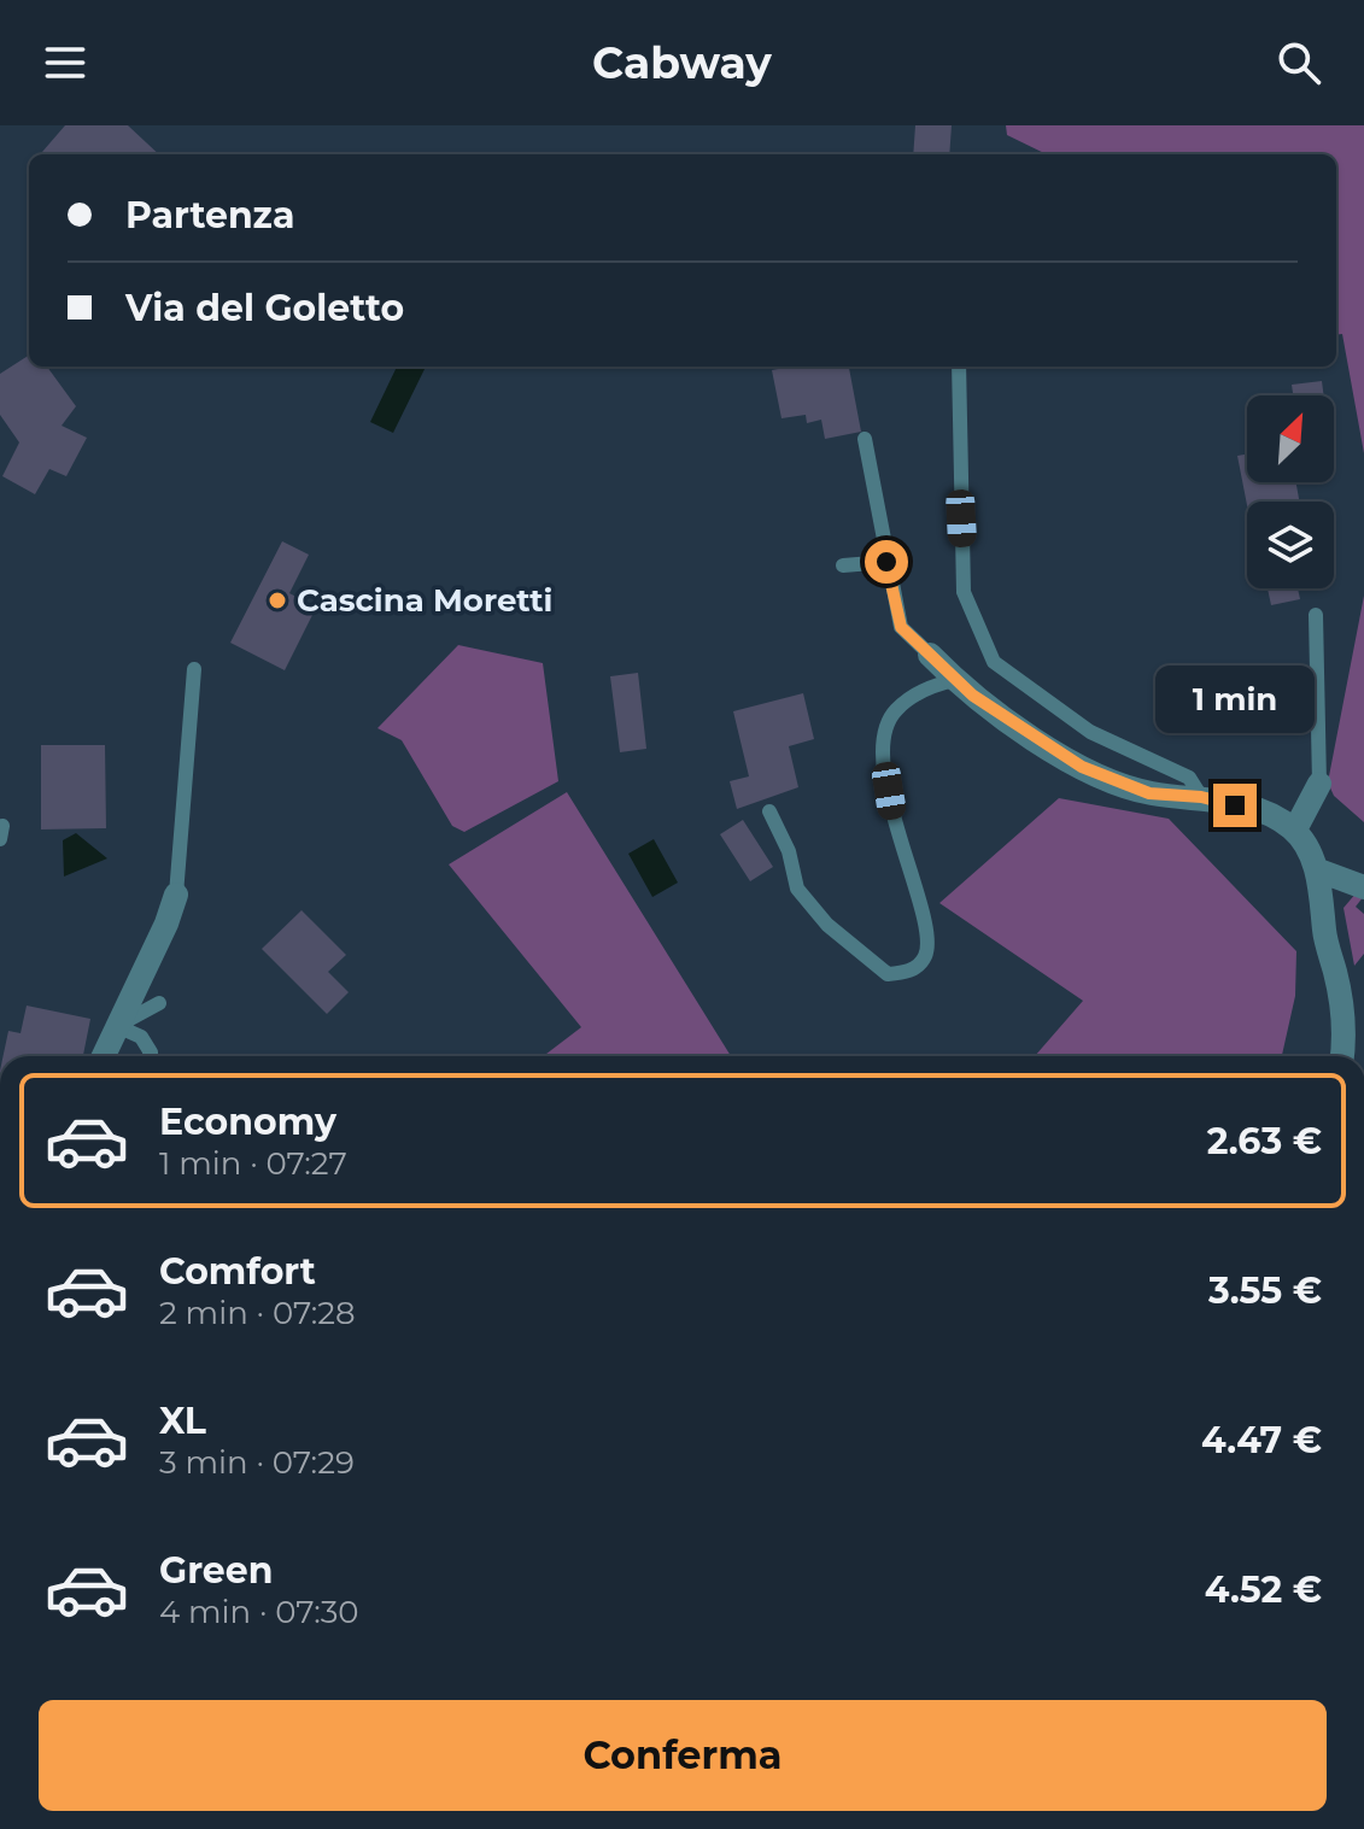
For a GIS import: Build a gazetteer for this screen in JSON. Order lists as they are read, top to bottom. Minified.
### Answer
{"places":["Cascina Moretti"],"north":"top right","page":{"header":"Cabway","banner":["Partenza","Via del Goletto"],"bubble":"1 min","list":[{"name":"Economy","note":"1 min · 07:27","value":"2.63 €"},{"name":"Comfort","note":"2 min · 07:28","value":"3.55 €"},{"name":"XL","note":"3 min · 07:29","value":"4.47 €"},{"name":"Green","note":"4 min · 07:30","value":"4.52 €"}],"buttons":"Conferma"}}
